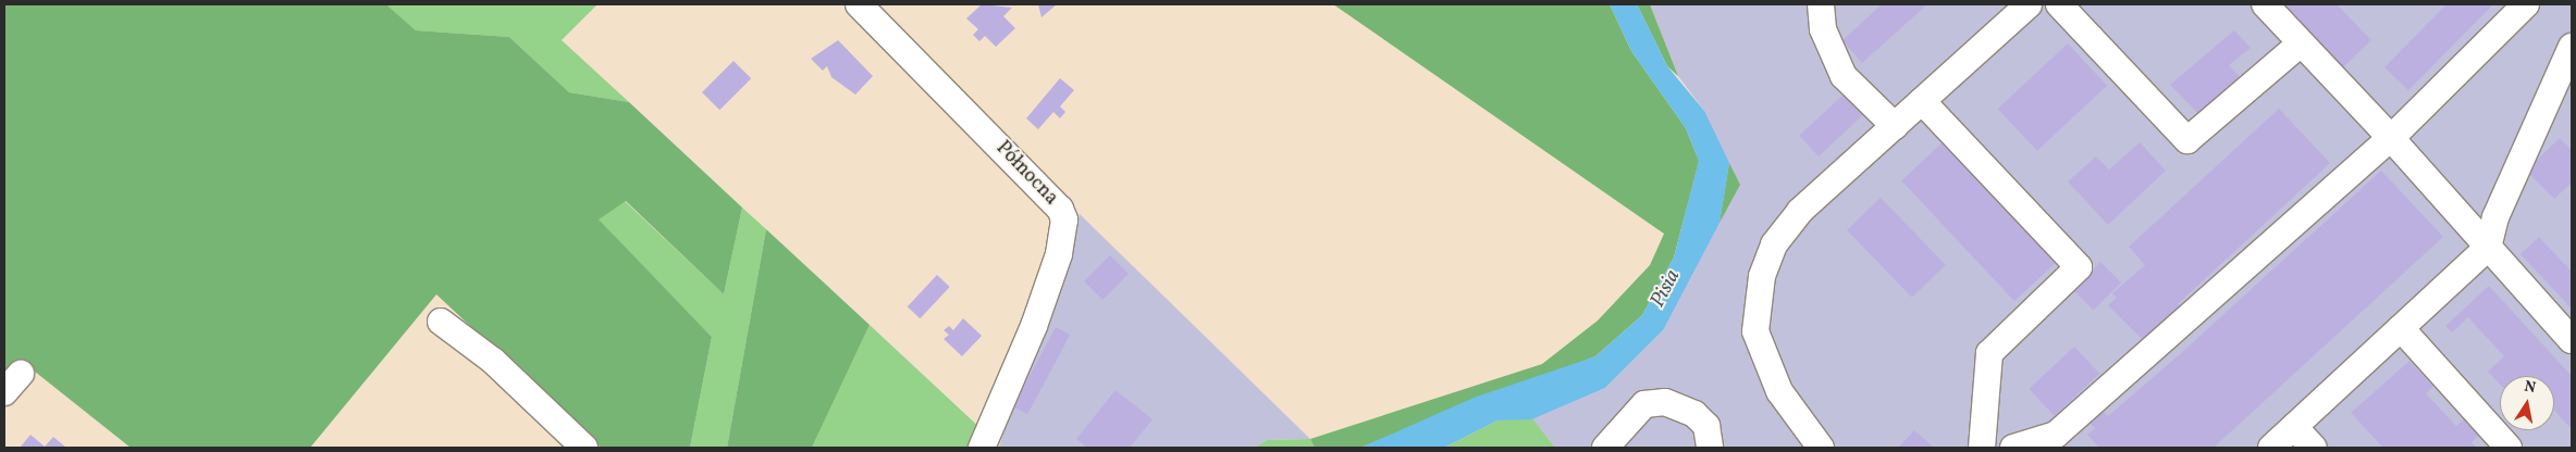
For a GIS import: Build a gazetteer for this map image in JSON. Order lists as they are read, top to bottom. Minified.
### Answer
{"streets":{"street":["Północna"]},"water":["Pisia"],"north":"top"}
